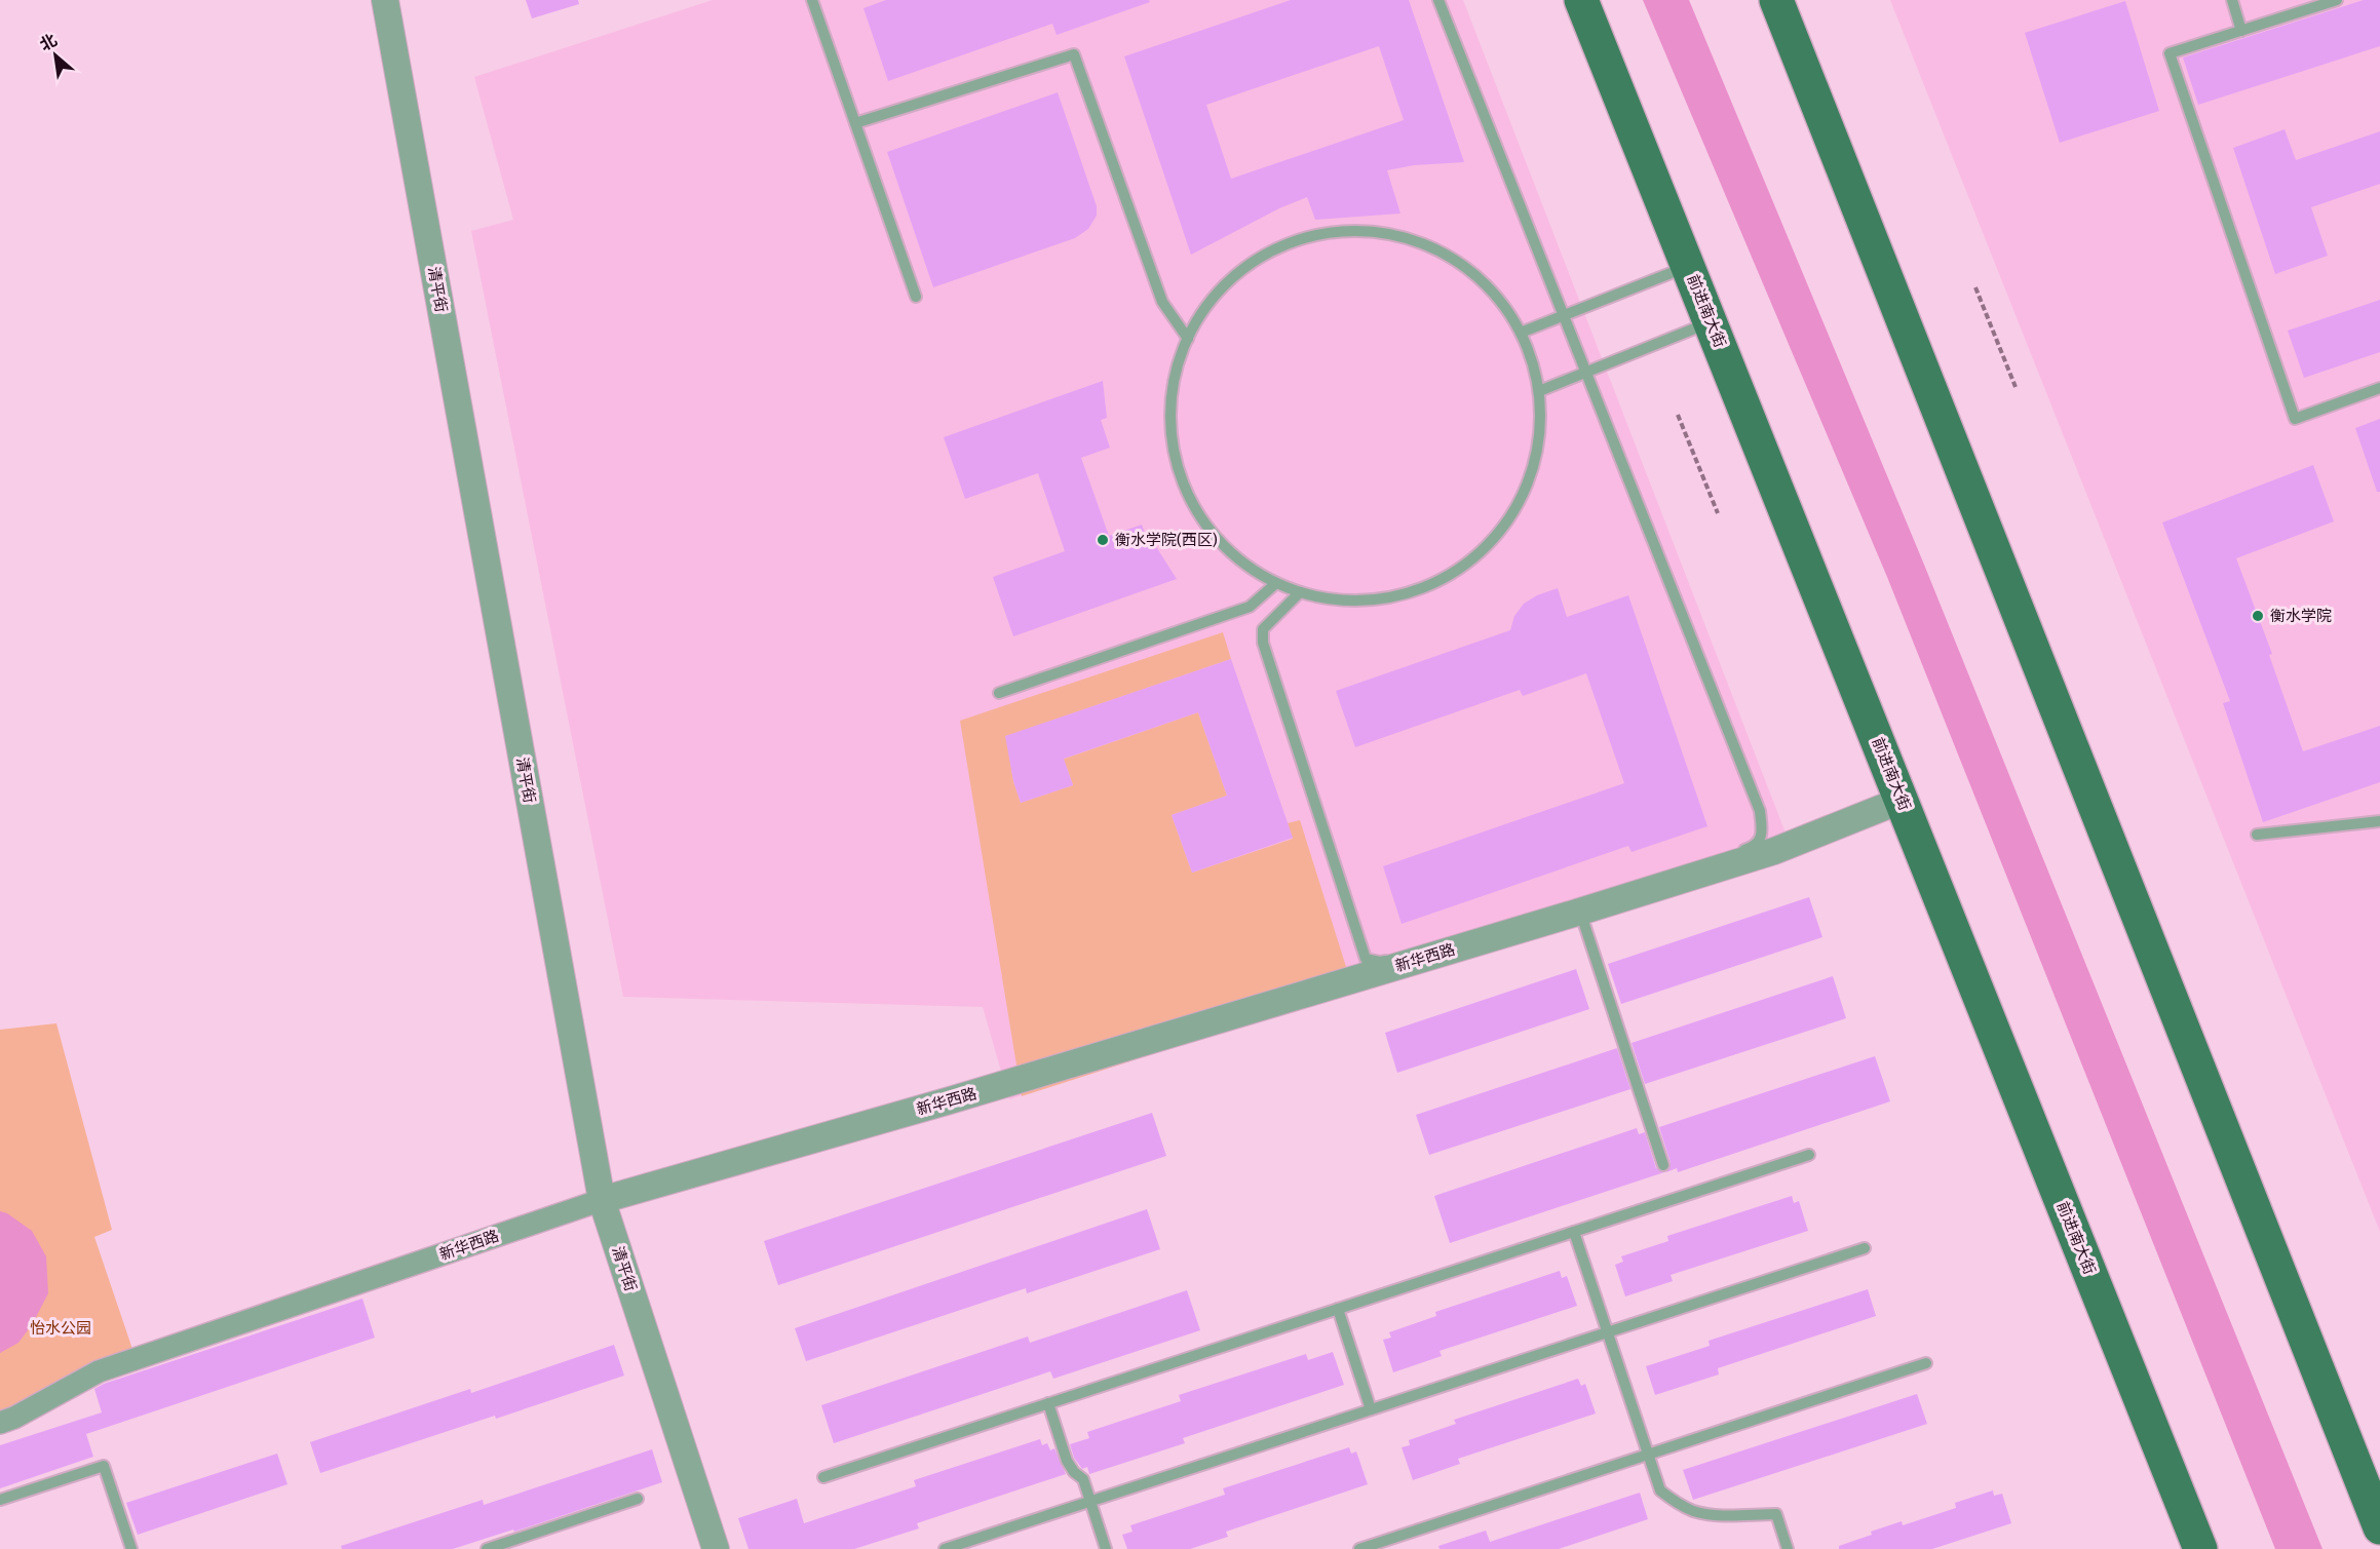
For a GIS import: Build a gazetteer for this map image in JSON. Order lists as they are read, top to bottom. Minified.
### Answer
{"streets":{"main road":["前进南大街"],"street":["清平街","新华西路"]},"crossings":[["清平街","新华西路"],["前进南大街","新华西路"]],"parks":["怡水公园"],"places":["衡水学院(西区)","衡水学院"],"north":"top left"}
